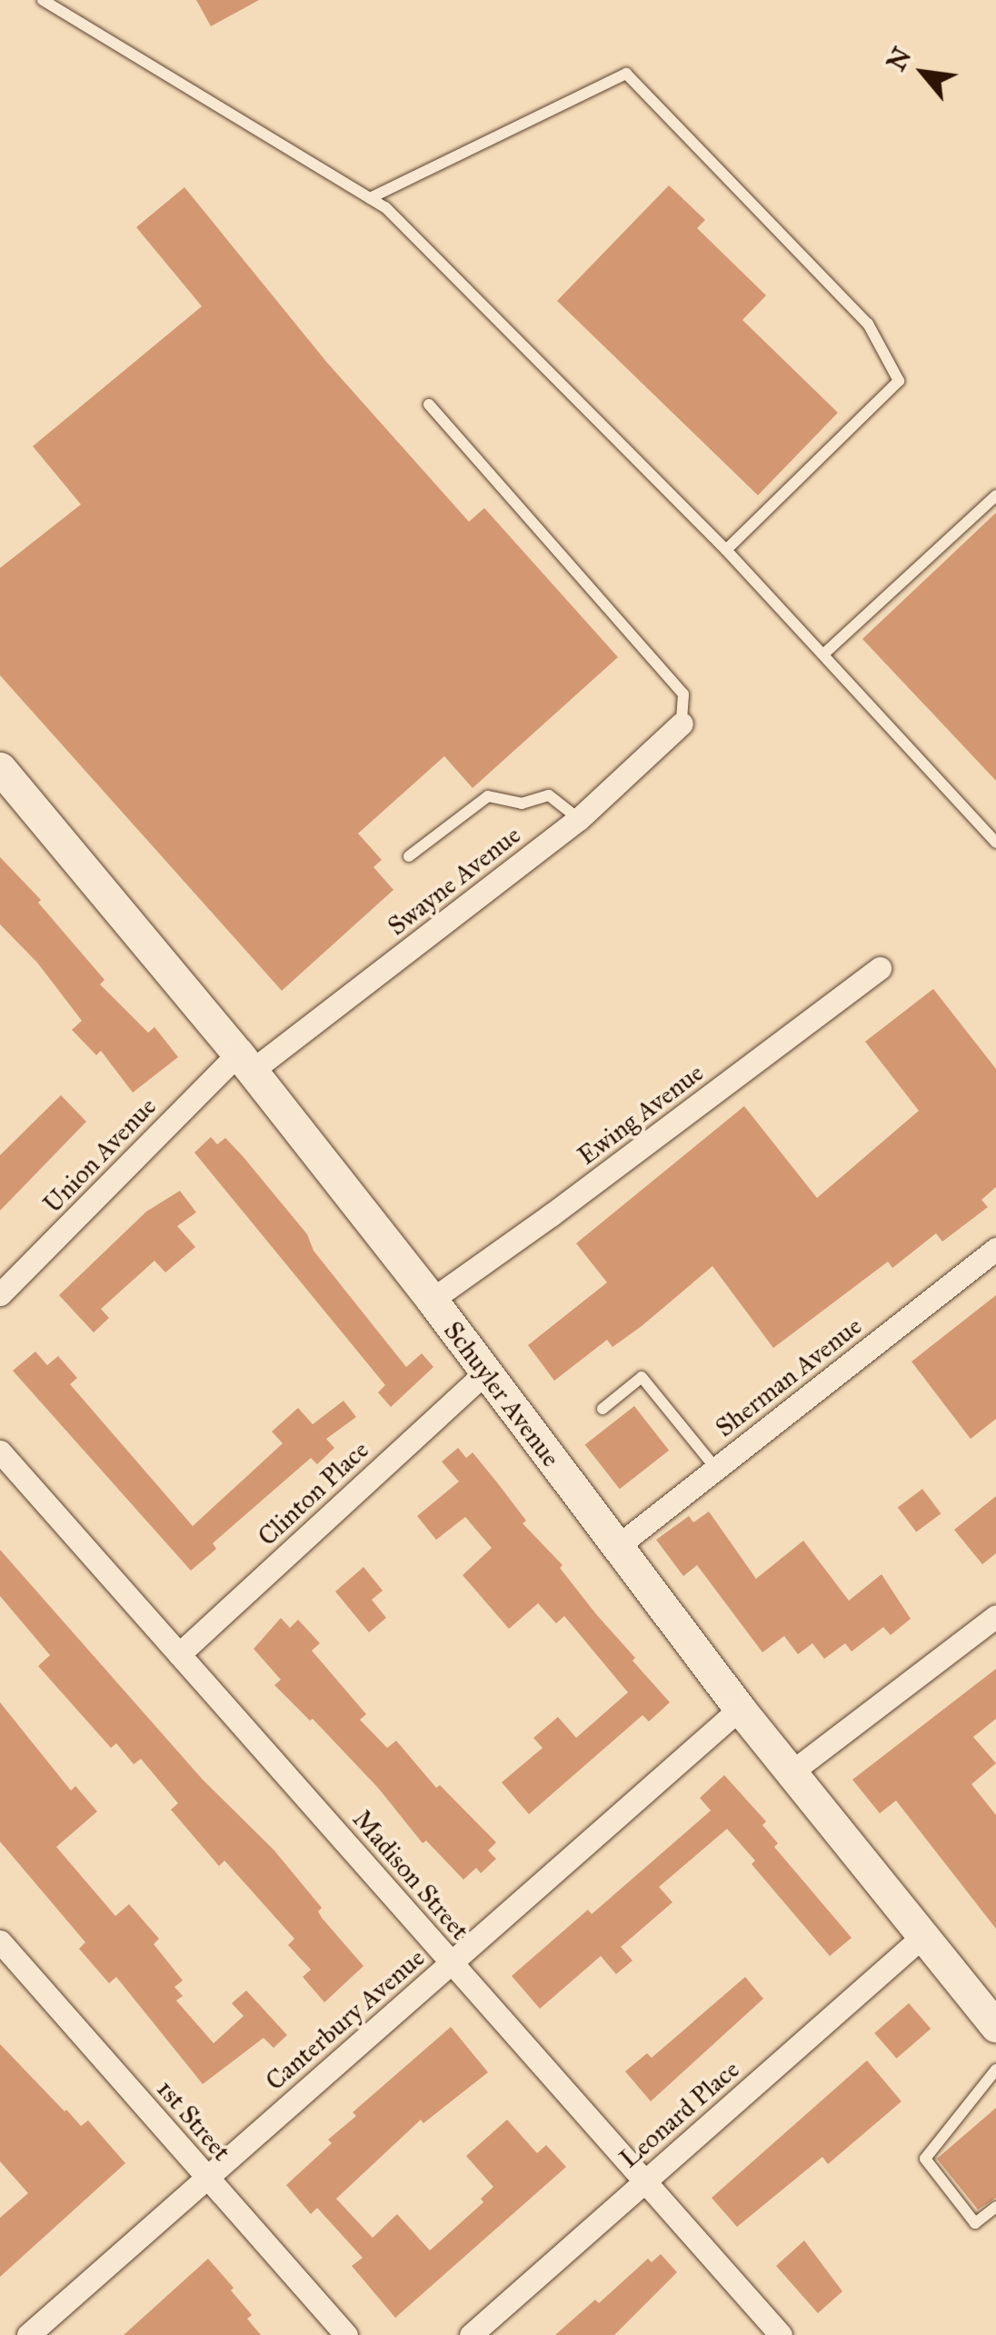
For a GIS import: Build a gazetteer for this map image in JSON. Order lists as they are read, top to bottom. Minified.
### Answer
{"streets":{"street":["Swayne Avenue","Ewing Avenue","Union Avenue","Sherman Avenue","Schuyler Avenue","Clinton Place","Madison Street","Canterbury Avenue","Leonard Place","1st Street"]},"crossings":[["Swayne Avenue","Union Avenue"],["Swayne Avenue","Schuyler Avenue"],["Ewing Avenue","Schuyler Avenue"],["Union Avenue","Schuyler Avenue"],["Sherman Avenue","Schuyler Avenue"],["Schuyler Avenue","Clinton Place"],["Schuyler Avenue","Canterbury Avenue"],["Schuyler Avenue","Leonard Place"],["Clinton Place","Madison Street"],["Madison Street","Canterbury Avenue"],["Madison Street","Leonard Place"],["Canterbury Avenue","1st Street"]],"north":"top left"}
